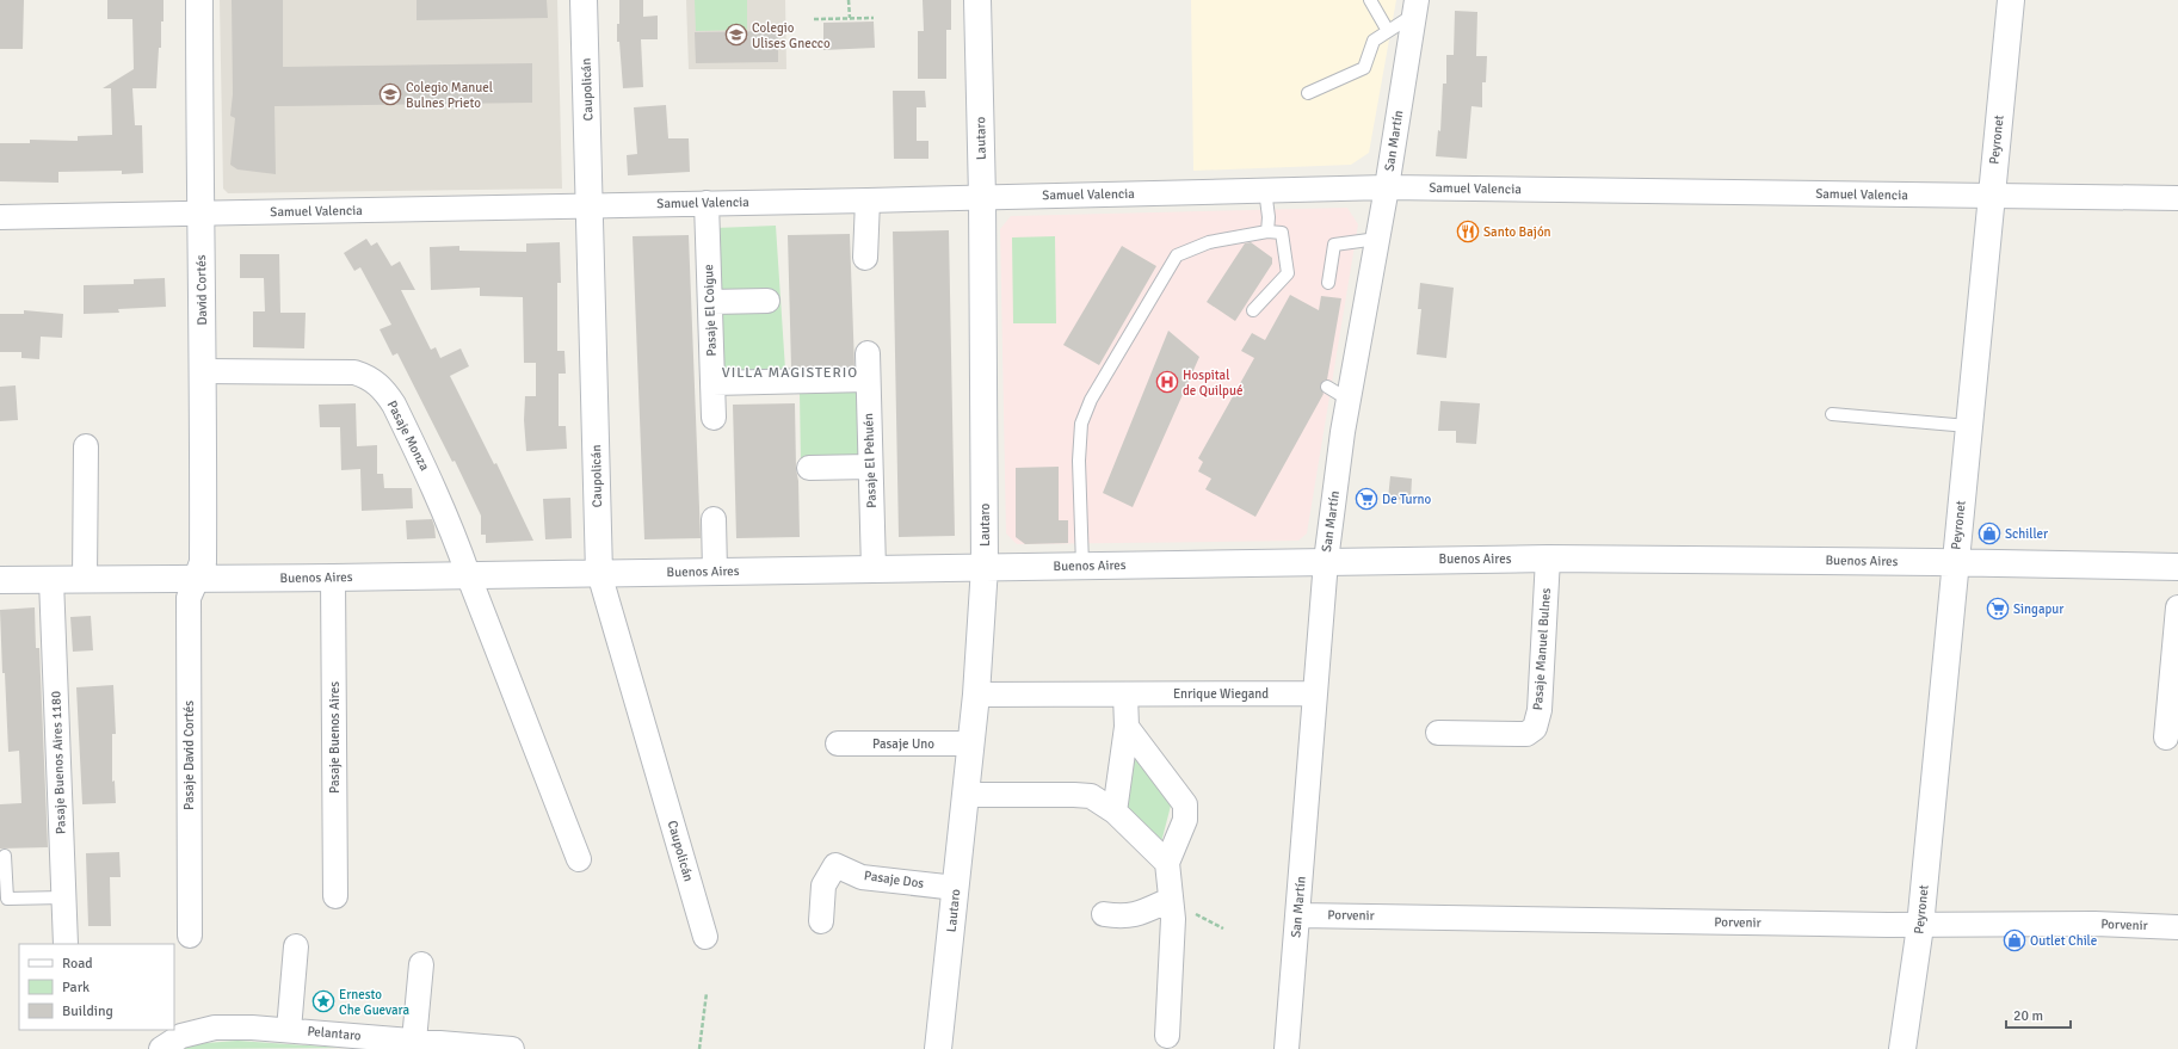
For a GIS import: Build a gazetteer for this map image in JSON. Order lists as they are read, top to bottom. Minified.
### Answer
{"streets":{"street":["Caupolicán","Lautaro","Peyronet","San Martín","Samuel Valencia","David Cortés","Pasaje El Coigue","Pasaje Monza","Pasaje El Pehuén","Buenos Aires","Pasaje Manuel Bulnes","Enrique Wiegand","Pasaje Buenos Aires","Pasaje Uno","Pasaje David Cortés","Pasaje Buenos Aires 1180","Pasaje Dos","Porvenir","Pelantaro"]},"crossings":[["Caupolicán","Samuel Valencia"],["Caupolicán","Buenos Aires"],["Lautaro","Samuel Valencia"],["Lautaro","Buenos Aires"],["Lautaro","Enrique Wiegand"],["Lautaro","Pasaje Uno"],["Lautaro","Pasaje Dos"],["Peyronet","Samuel Valencia"],["Peyronet","Buenos Aires"],["Peyronet","Porvenir"],["San Martín","Samuel Valencia"],["San Martín","Buenos Aires"],["San Martín","Enrique Wiegand"],["San Martín","Porvenir"],["Samuel Valencia","David Cortés"],["Samuel Valencia","Pasaje El Coigue"],["David Cortés","Pasaje Monza"],["David Cortés","Buenos Aires"],["David Cortés","Pasaje David Cortés"],["Pasaje Monza","Buenos Aires"],["Pasaje El Pehuén","Buenos Aires"],["Buenos Aires","Pasaje Manuel Bulnes"],["Buenos Aires","Pasaje Buenos Aires"],["Buenos Aires","Pasaje David Cortés"],["Buenos Aires","Pasaje Buenos Aires 1180"]],"districts":["VILLA MAGISTERIO"],"places":{"school or university":["Colegio Ulises Gnecco","Colegio Manuel Bulnes Prieto"],"restaurant":["Santo Bajón"],"hospital":["Hospital de Quilpué"],"supermarket":["De Turno","Singapur"],"shop":["Schiller","Outlet Chile"],"place":["Ernesto Che Guevara"]},"legend":["Road","Park","Building"],"scale_bar":"20 m"}
